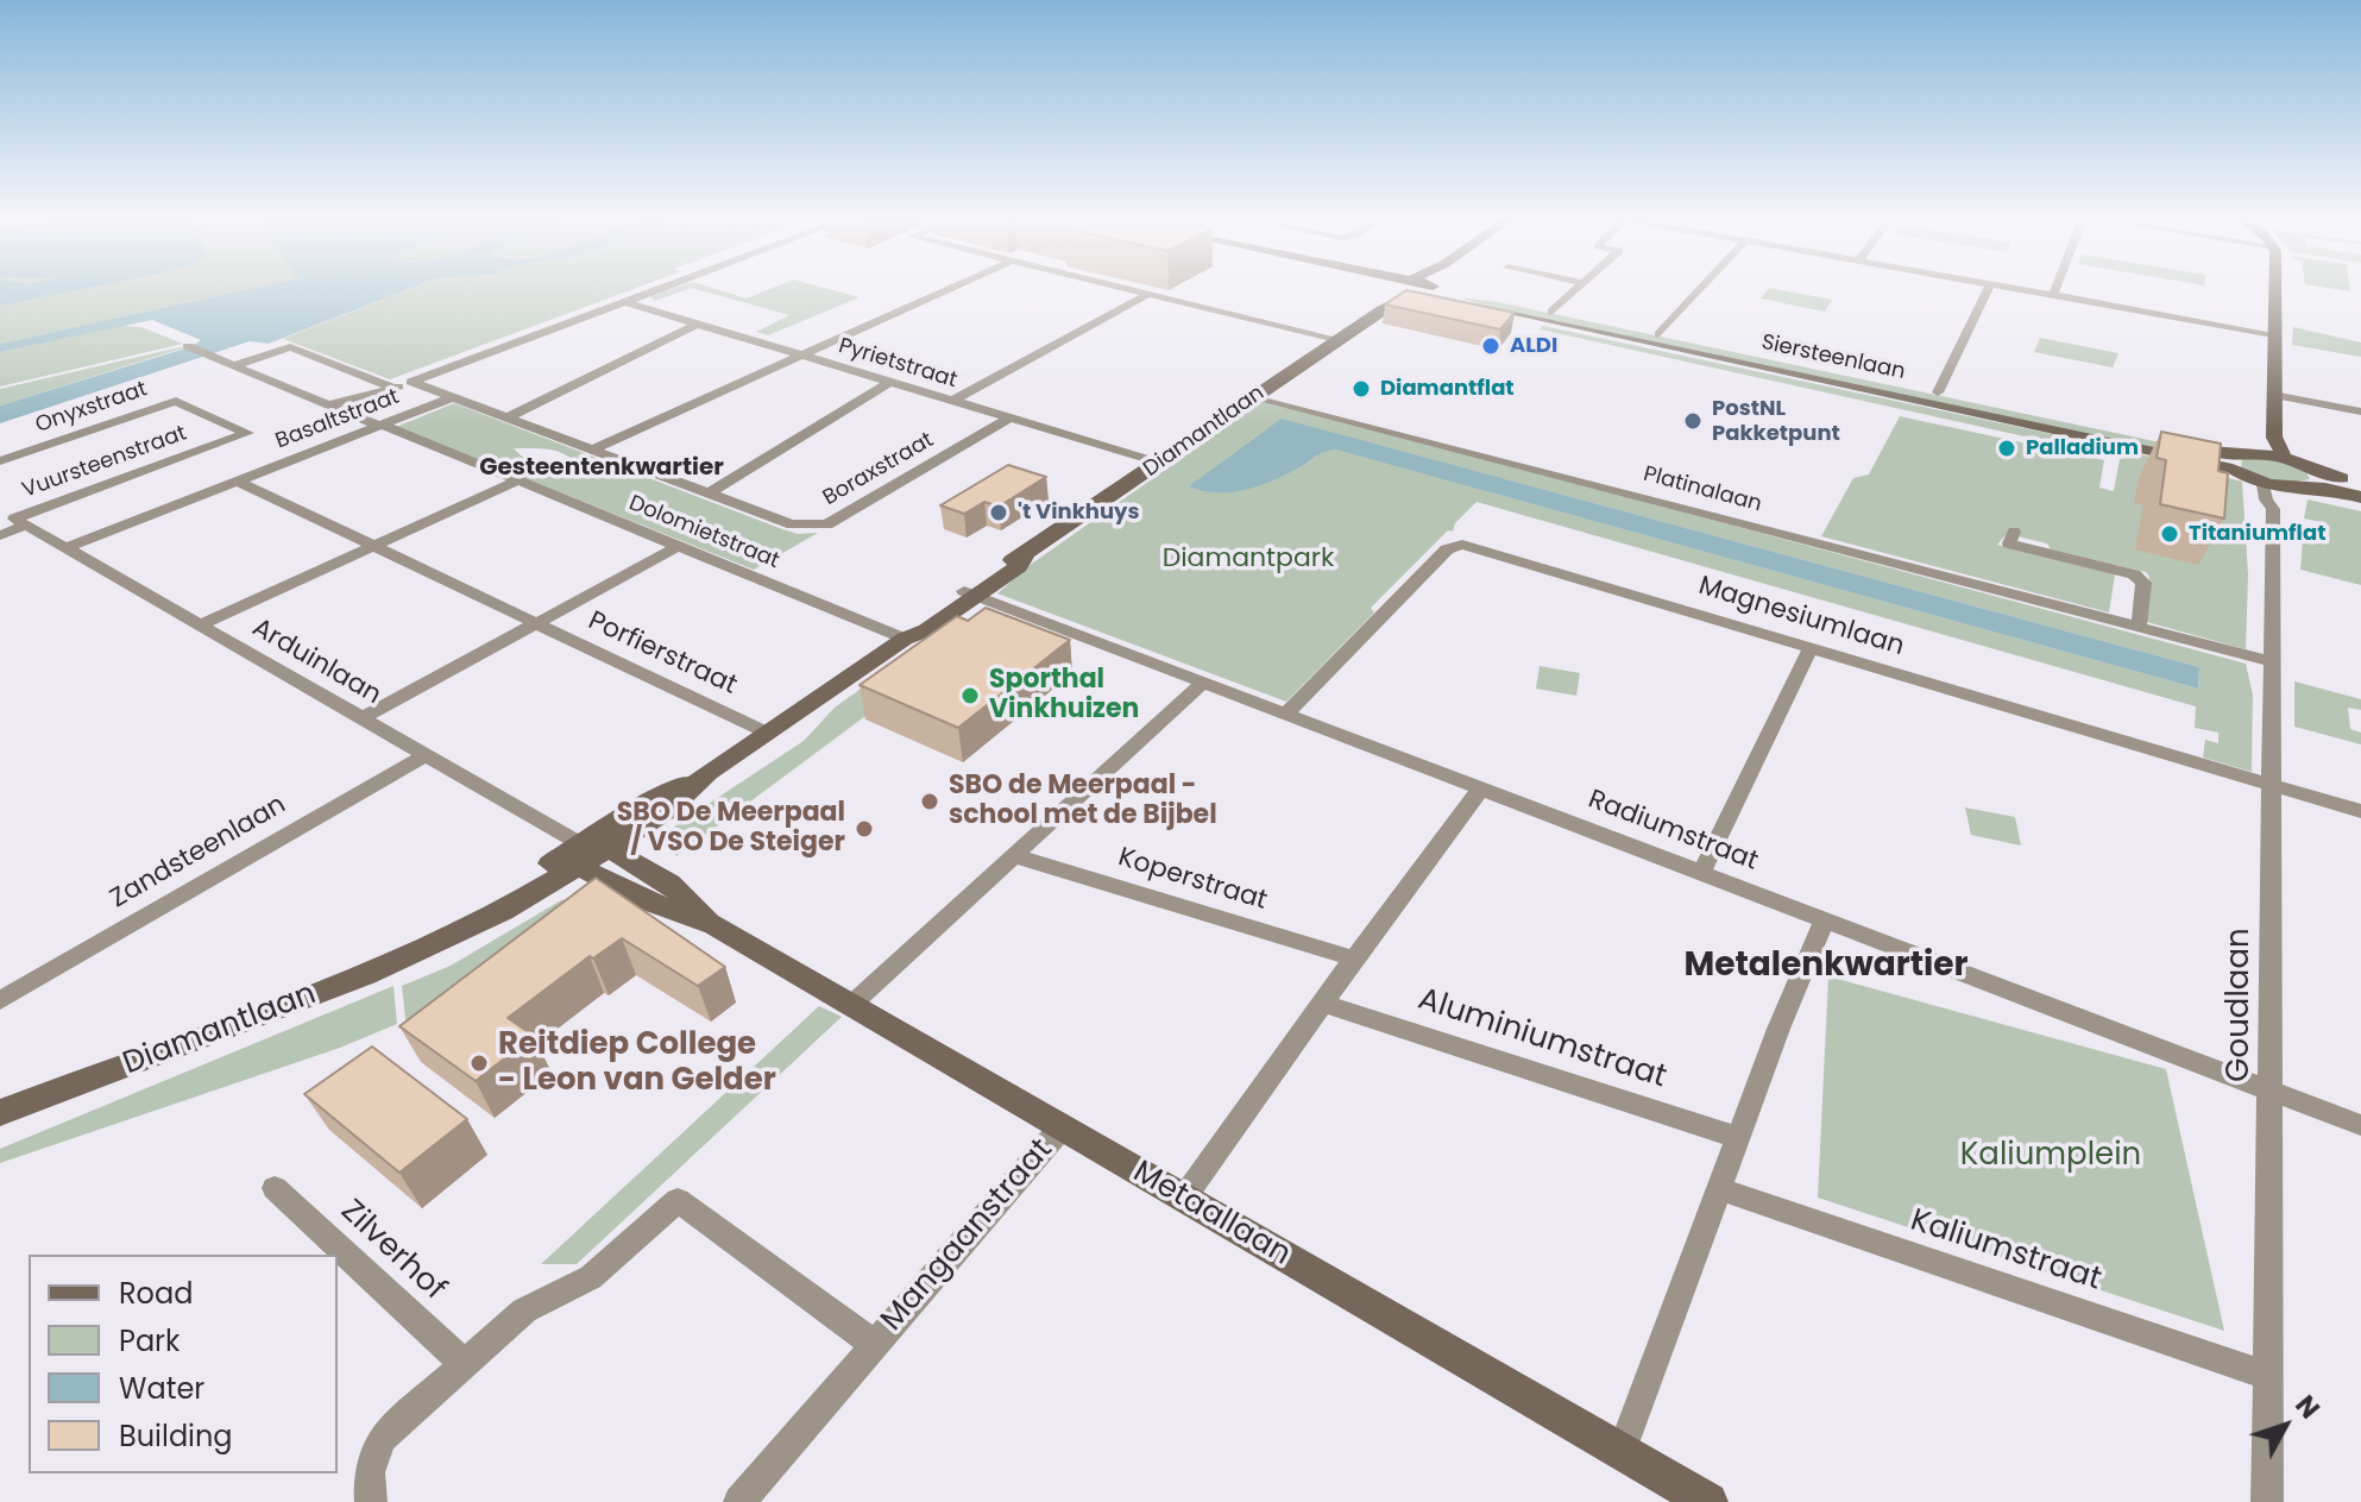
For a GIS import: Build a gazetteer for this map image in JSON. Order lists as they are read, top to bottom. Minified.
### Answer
{"streets":{"street":["Siersteenlaan","Pyrietstraat","Onyxstraat","Basaltstraat","Diamantlaan","Vuursteenstraat","Boraxstraat","Platinalaan","Dolomietstraat","Magnesiumlaan","Porfierstraat","Arduinlaan","Radiumstraat","Zandsteenlaan","Koperstraat","Goudlaan","Aluminiumstraat","Metaallaan","Mangaanstraat","Zilverhof","Kaliumstraat"]},"crossings":[["Pyrietstraat","Diamantlaan"],["Pyrietstraat","Boraxstraat"],["Onyxstraat","Vuursteenstraat"],["Basaltstraat","Boraxstraat"],["Basaltstraat","Dolomietstraat"],["Basaltstraat","Arduinlaan"],["Diamantlaan","Platinalaan"],["Diamantlaan","Dolomietstraat"],["Diamantlaan","Porfierstraat"],["Diamantlaan","Arduinlaan"],["Diamantlaan","Radiumstraat"],["Diamantlaan","Metaallaan"],["Vuursteenstraat","Arduinlaan"],["Platinalaan","Goudlaan"],["Dolomietstraat","Porfierstraat"],["Magnesiumlaan","Radiumstraat"],["Magnesiumlaan","Goudlaan"],["Porfierstraat","Arduinlaan"],["Arduinlaan","Zandsteenlaan"],["Arduinlaan","Metaallaan"],["Radiumstraat","Goudlaan"],["Goudlaan","Kaliumstraat"],["Metaallaan","Mangaanstraat"],["Mangaanstraat","Zilverhof"]],"districts":["Gesteentenkwartier","Metalenkwartier"],"parks":["Diamantpark","Kaliumplein"],"places":["ALDI","Diamantflat","PostNL Pakketpunt","Palladium","'t Vinkhuys","Titaniumflat","Sporthal Vinkhuizen","SBO de Meerpaal - school met de Bijbel","SBO De Meerpaal / VSO De Steiger","Reitdiep College - Leon van Gelder"],"legend":["Road","Park","Water","Building"],"north":"top right"}
